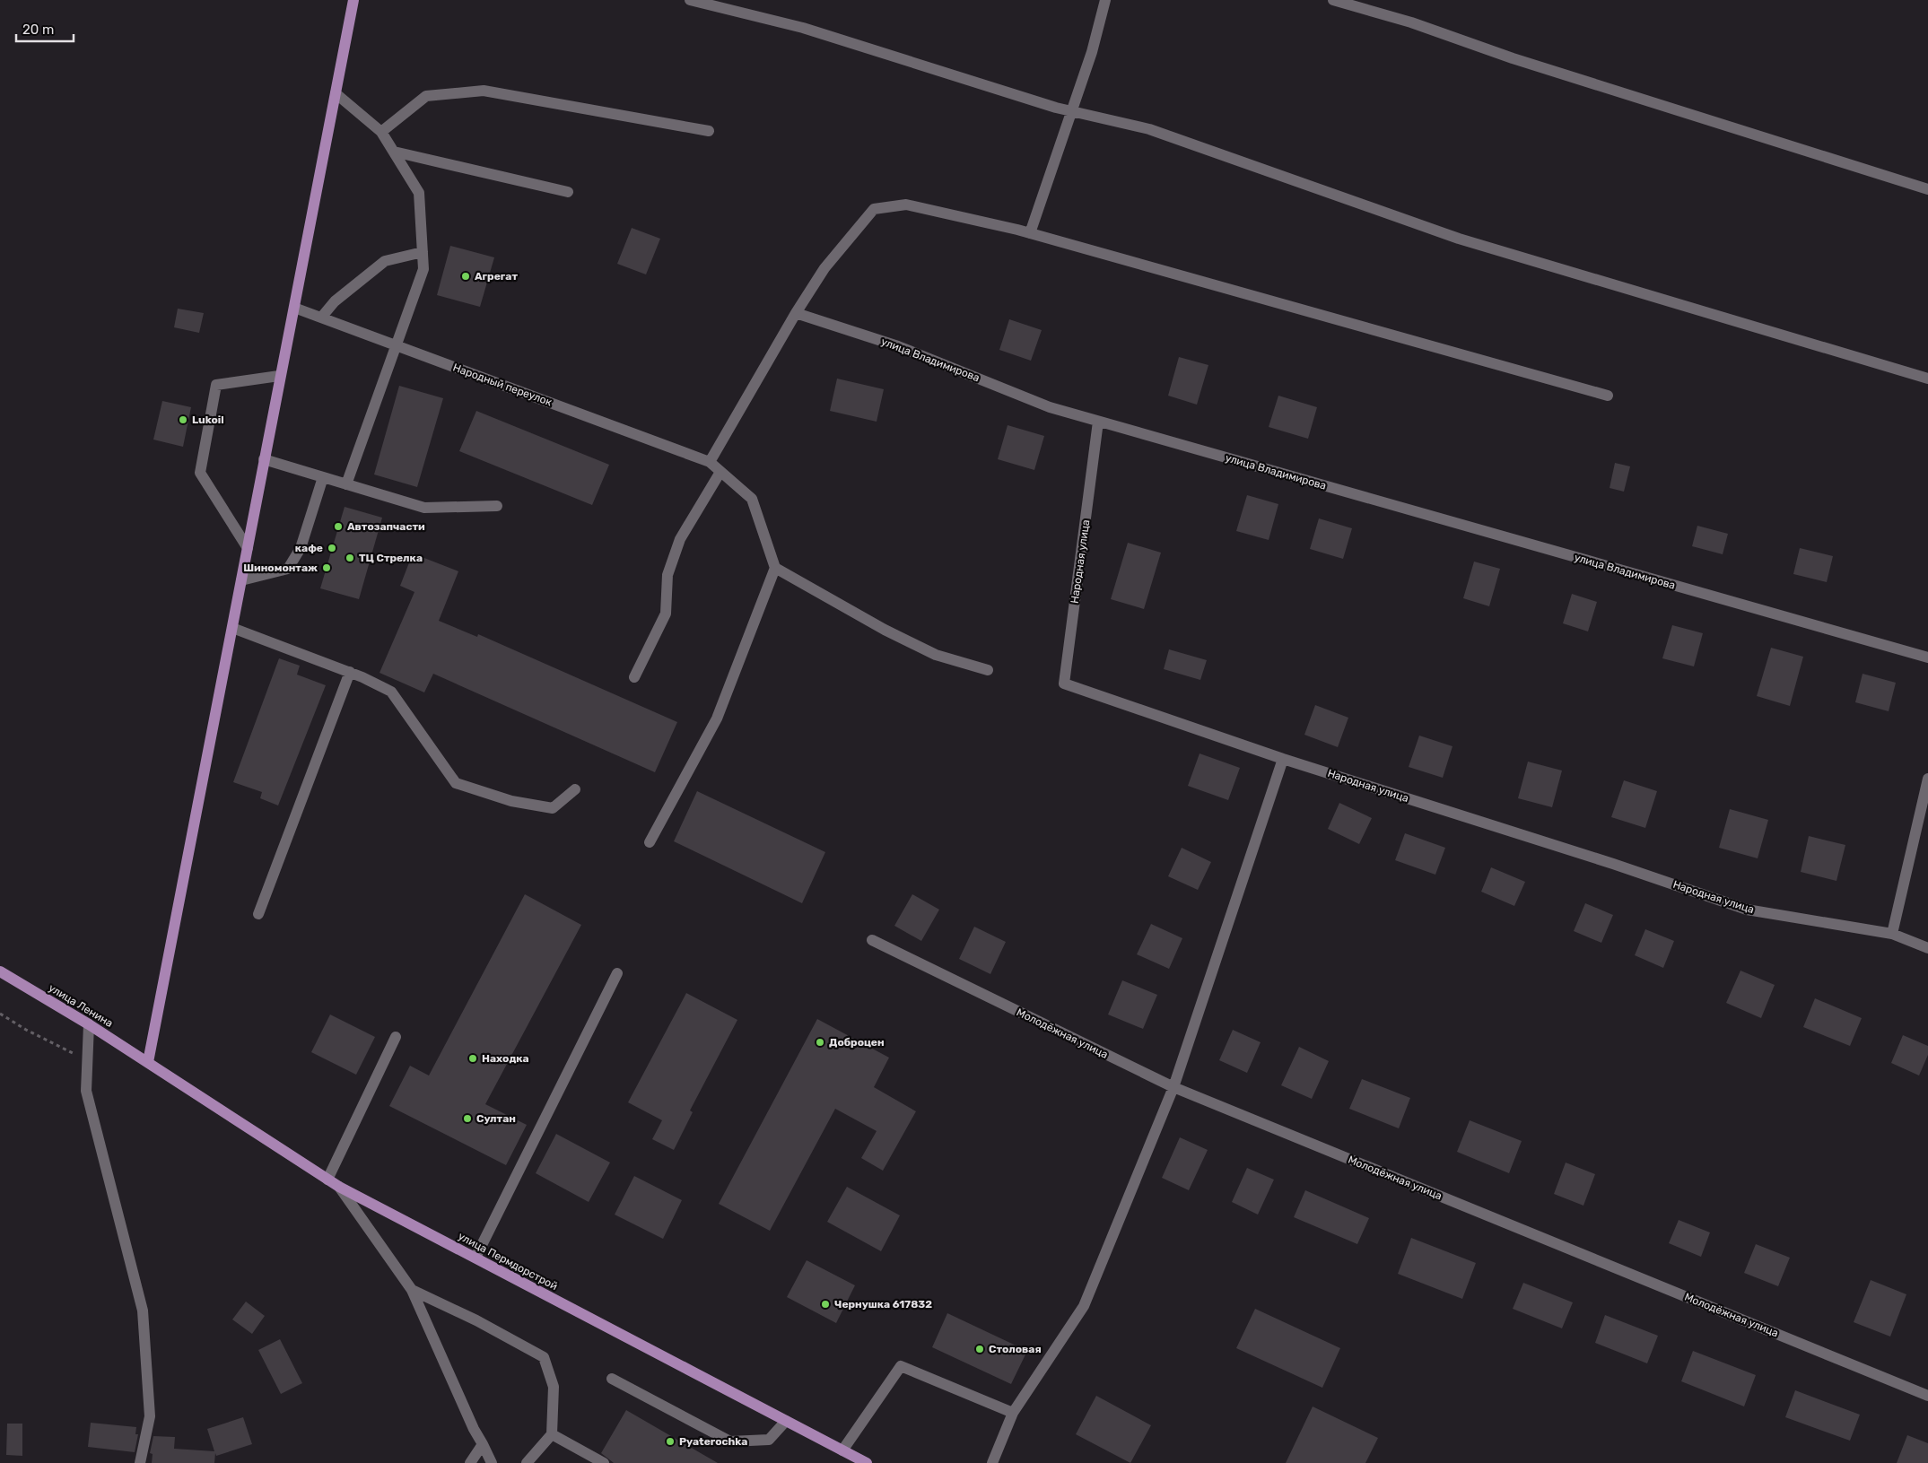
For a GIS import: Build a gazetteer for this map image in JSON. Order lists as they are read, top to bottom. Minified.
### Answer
{"streets":{"main road":["улица Ленина","улица Пермдорстрой"],"street":["улица Владимирова","Народный переулок","Народная улица","Молодёжная улица"]},"crossings":[["улица Владимирова","Народная улица"],["улица Ленина","улица Пермдорстрой"]],"places":["Агрегат","Lukoil","Автозапчасти","кафе","ТЦ Стрелка","Шиномонтаж","Доброцен","Находка","Султан","Чернушка 617832","Столовая","Pyaterochka"],"scale_bar":"20 m"}
